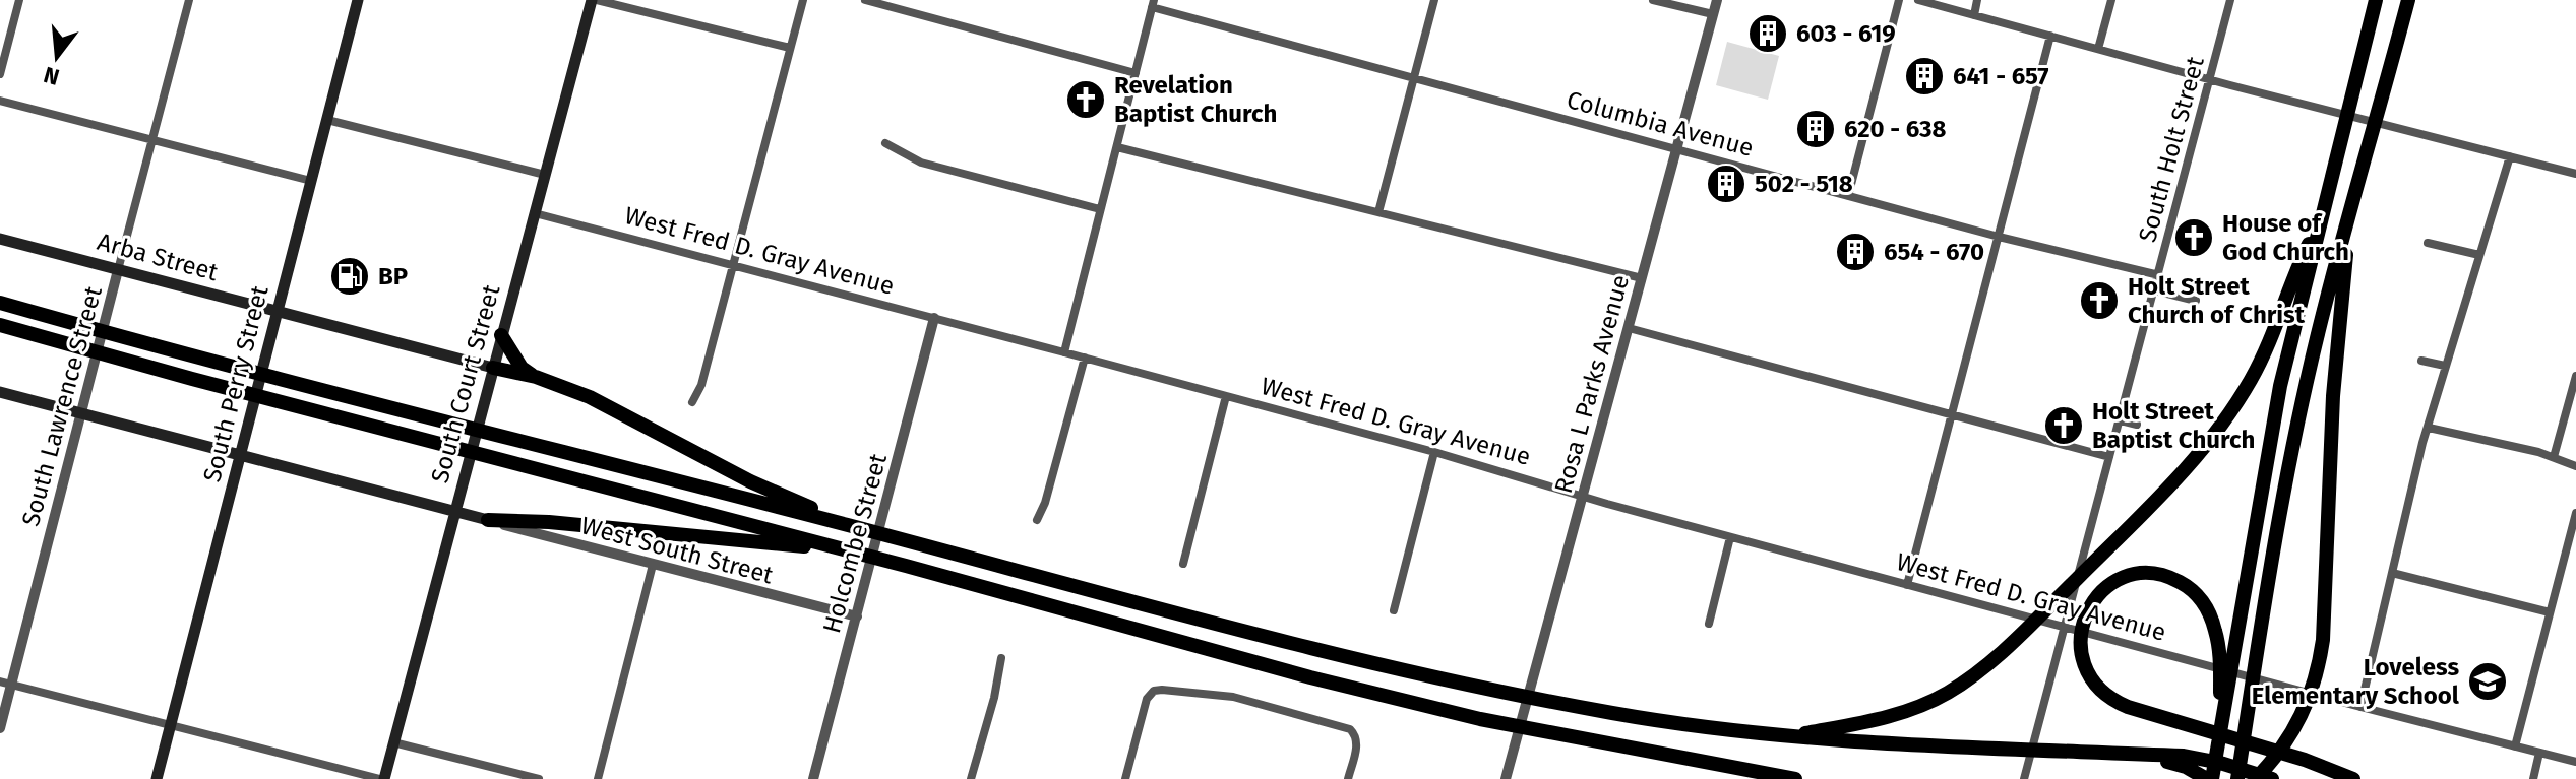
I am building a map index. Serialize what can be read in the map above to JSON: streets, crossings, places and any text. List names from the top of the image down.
{
  "streets": {
    "main road": ["Arba Street", "South Perry Street", "South Court Street"],
    "street": [
      "Columbia Avenue",
      "South Holt Street",
      "West Fred D. Gray Avenue",
      "Rosa L Parks Avenue",
      "South Lawrence Street",
      "Holcombe Street",
      "West South Street"
    ]
  },
  "crossings": [
    ["Columbia Avenue", "South Holt Street"],
    ["Columbia Avenue", "Rosa L Parks Avenue"],
    ["South Holt Street", "West Fred D. Gray Avenue"],
    ["West Fred D. Gray Avenue", "South Court Street"],
    ["West Fred D. Gray Avenue", "Rosa L Parks Avenue"],
    ["West Fred D. Gray Avenue", "Holcombe Street"],
    ["Arba Street", "South Perry Street"],
    ["Arba Street", "South Court Street"],
    ["Arba Street", "South Lawrence Street"],
    ["Holcombe Street", "West South Street"]
  ],
  "places": {
    "building": [
      "603 - 619",
      "641 - 657",
      "620 - 638",
      "502 - 518",
      "654 - 670"
    ],
    "church": [
      "Revelation Baptist Church",
      "House of God Church",
      "Holt Street Church of Christ",
      "Holt Street Baptist Church"
    ],
    "fuel station": ["BP"],
    "school or university": ["Loveless Elementary School"]
  },
  "north": "bottom"
}
